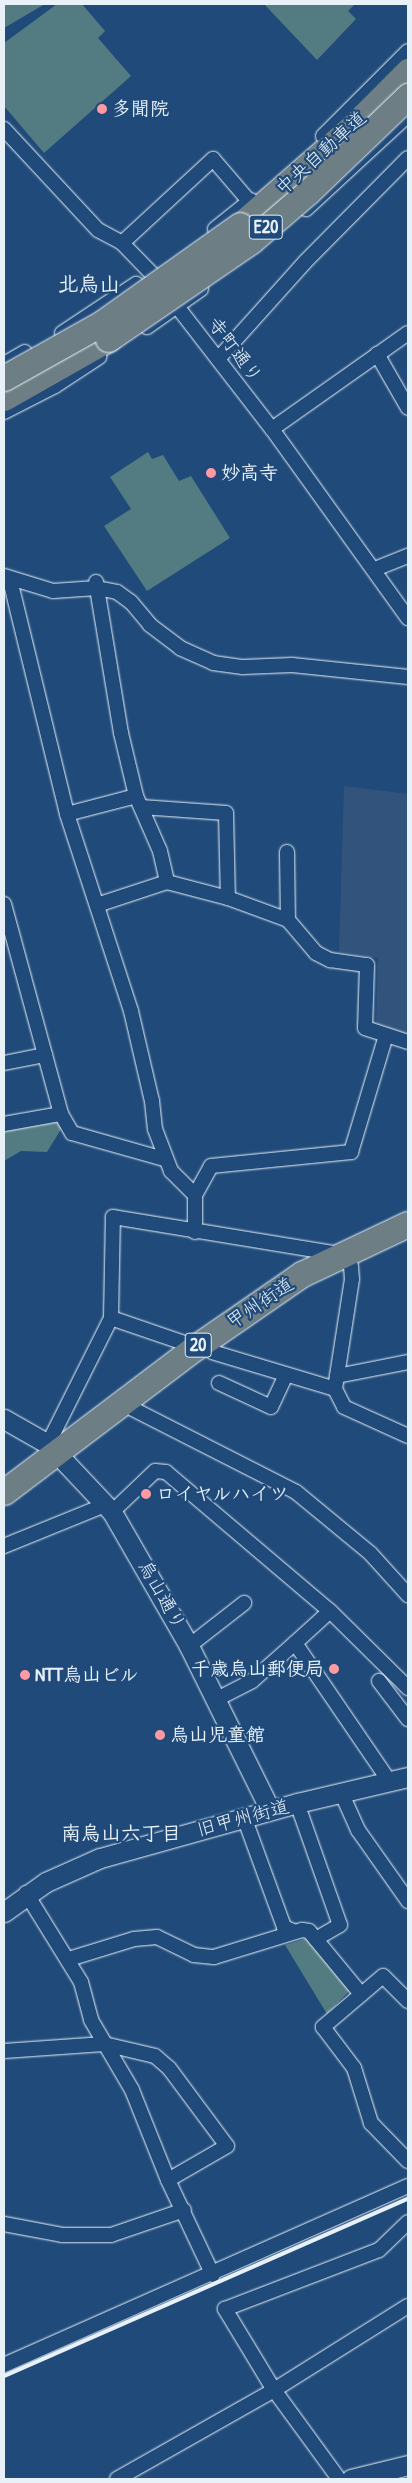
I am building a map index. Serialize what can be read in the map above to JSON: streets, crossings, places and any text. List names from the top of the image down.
{
  "streets": {
    "highway": [
      "中央自動車道",
      "E20",
      "甲州街道",
      "20"
    ],
    "street": ["寺町通り", "烏山通り", "旧甲州街道"]
  },
  "crossings": [
    ["甲州街道", "烏山通り"],
    ["烏山通り", "旧甲州街道"]
  ],
  "districts": ["北烏山", "南烏山六丁目"],
  "places": [
    "多聞院",
    "妙高寺",
    "ロイヤルハイツ",
    "千歳烏山郵便局",
    "NTT烏山ビル",
    "烏山児童館"
  ]
}
